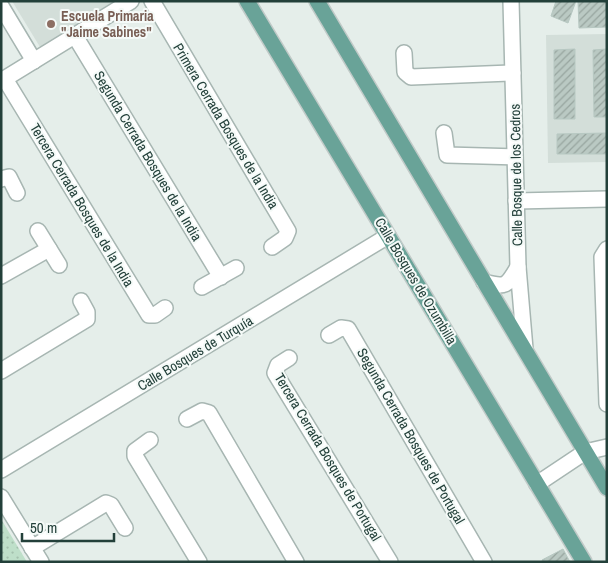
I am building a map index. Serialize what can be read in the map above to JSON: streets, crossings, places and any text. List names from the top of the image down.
{
  "streets": {
    "main road": ["Calle Bosques de Ozumbilla"],
    "street": [
      "Primera Cerrada Bosques de la India",
      "Segunda Cerrada Bosques de la India",
      "Calle Bosque de los Cedros",
      "Tercera Cerrada Bosques de la India",
      "Calle Bosques de Turquía",
      "Segunda Cerrada Bosques de Portugal",
      "Tercera Cerrada Bosques de Portugal"
    ]
  },
  "crossings": [
    ["Calle Bosques de Ozumbilla", "Calle Bosques de Turquía"]
  ],
  "places": ["Escuela Primaria \"Jaime Sabines\""],
  "scale_bar": "50 m"
}
